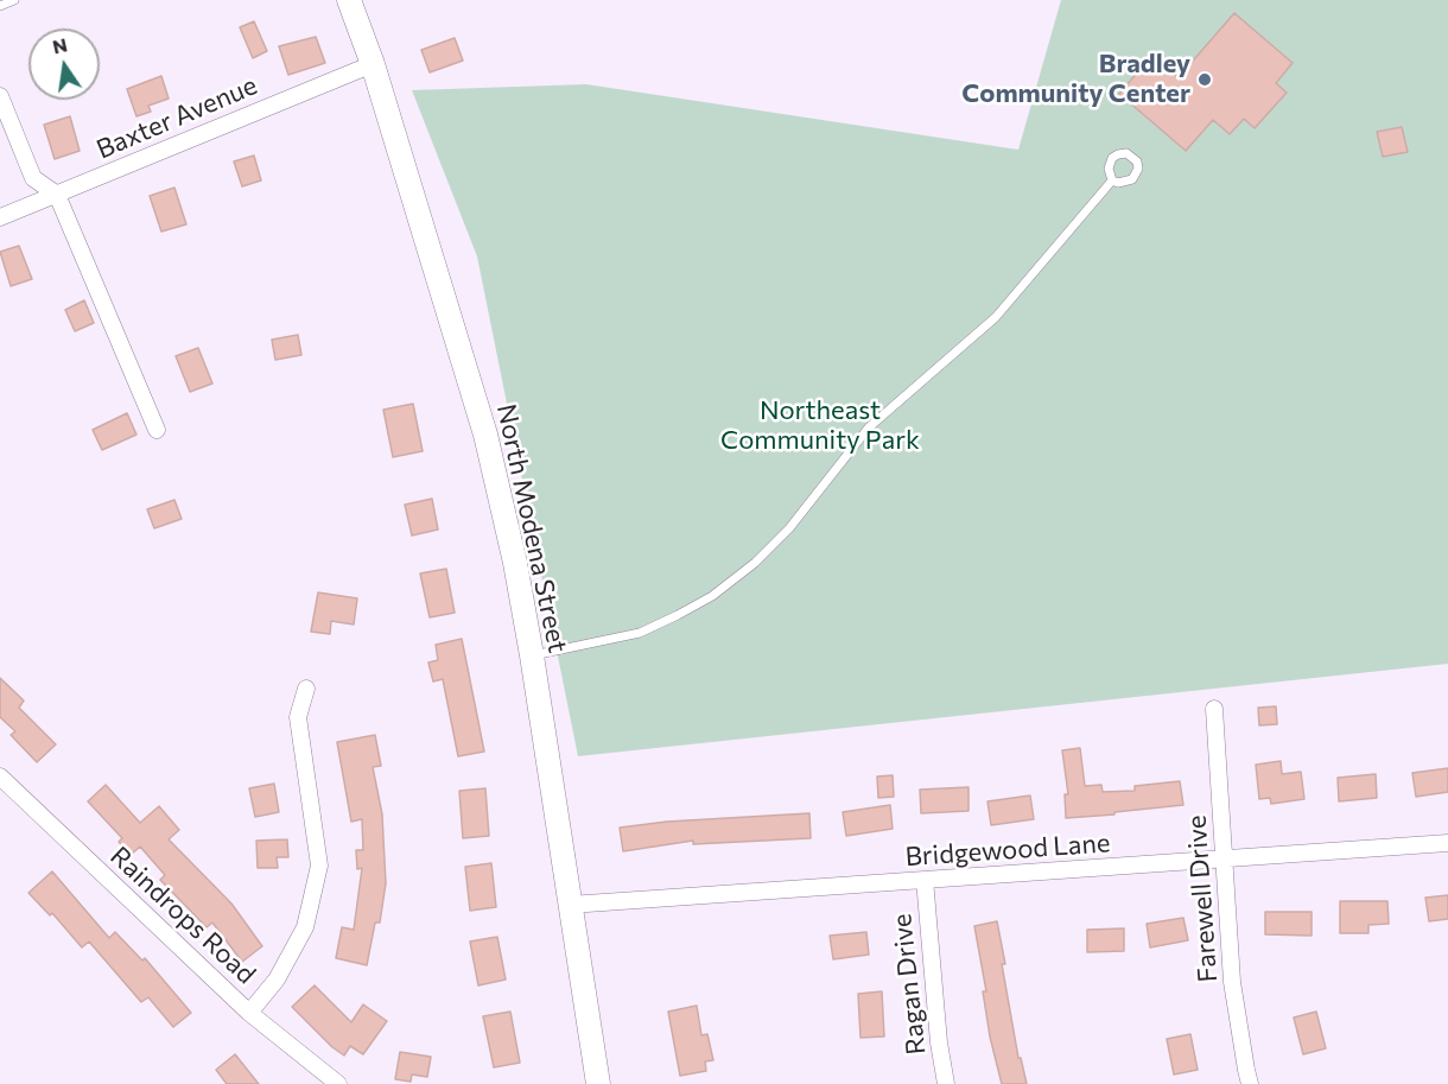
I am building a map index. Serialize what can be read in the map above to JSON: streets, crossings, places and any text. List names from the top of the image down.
{
  "streets": {
    "street": [
      "Baxter Avenue",
      "North Modena Street",
      "Bridgewood Lane",
      "Farewell Drive",
      "Raindrops Road",
      "Ragan Drive"
    ]
  },
  "crossings": [
    ["Baxter Avenue", "North Modena Street"],
    ["North Modena Street", "Bridgewood Lane"],
    ["Bridgewood Lane", "Farewell Drive"],
    ["Bridgewood Lane", "Ragan Drive"]
  ],
  "parks": ["Northeast Community Park"],
  "places": ["Bradley Community Center"],
  "north": "top"
}
